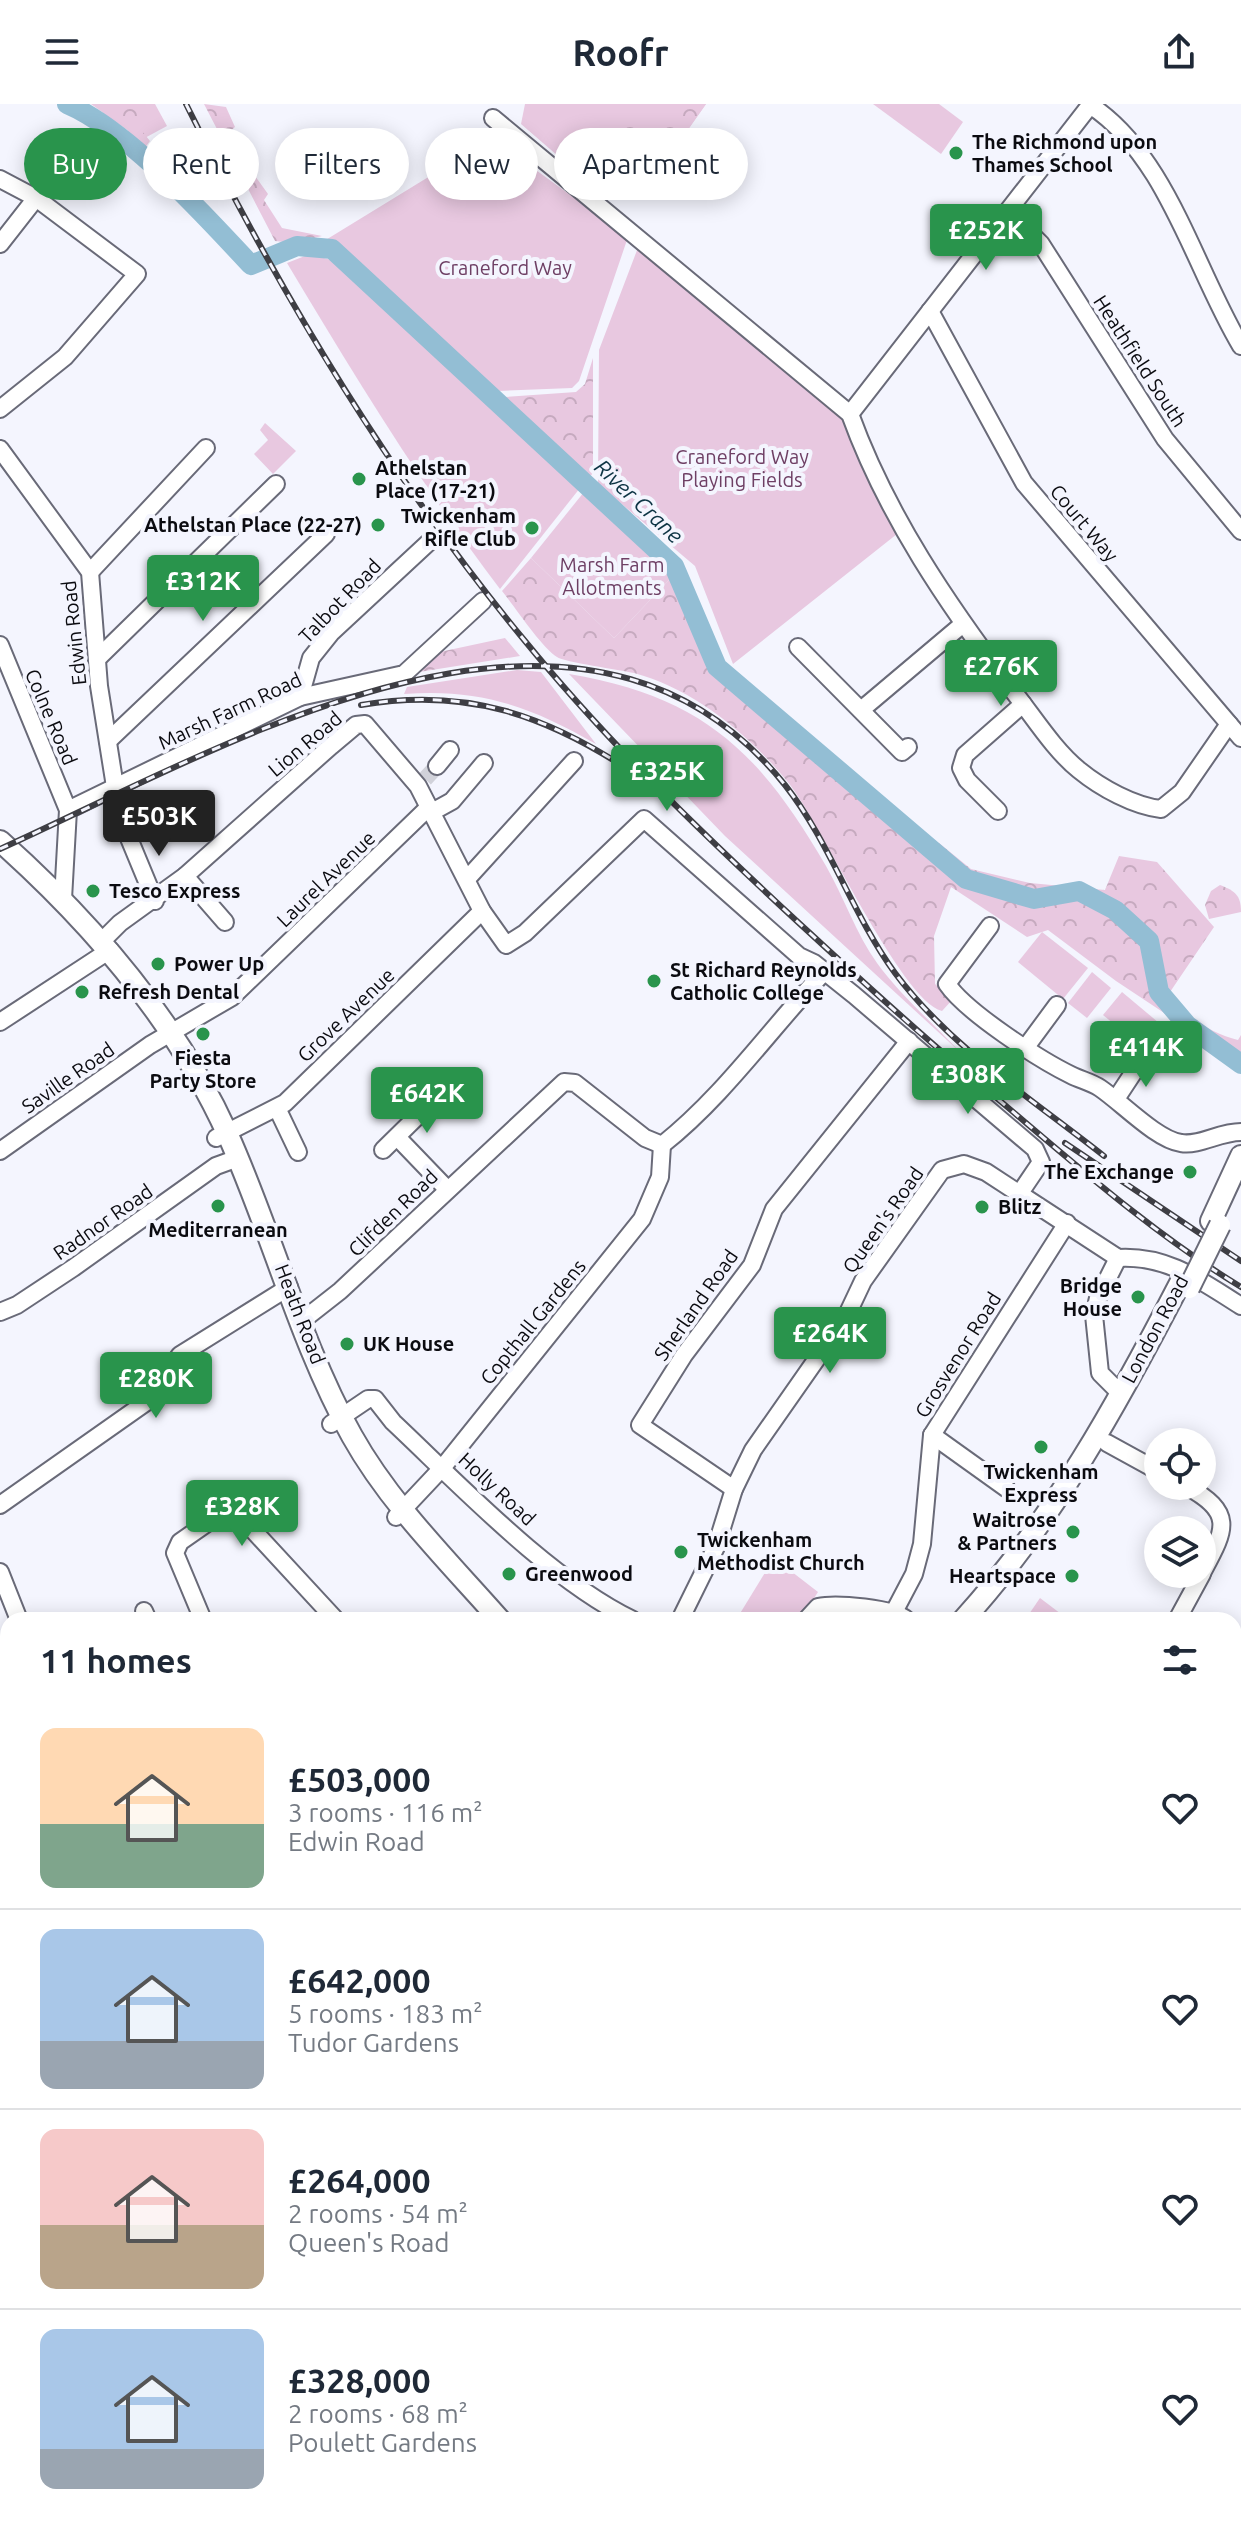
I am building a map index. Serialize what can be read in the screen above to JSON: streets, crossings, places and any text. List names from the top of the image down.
{
  "streets": {
    "main road": ["Heath Road", "London Road"],
    "street": [
      "Heathfield South",
      "Court Way",
      "Talbot Road",
      "Edwin Road",
      "Marsh Farm Road",
      "Colne Road",
      "Lion Road",
      "Laurel Avenue",
      "Grove Avenue",
      "Saville Road",
      "Clifden Road",
      "Queen's Road",
      "Radnor Road",
      "Sherland Road",
      "Copthall Gardens",
      "Grosvenor Road",
      "Holly Road"
    ]
  },
  "crossings": [
    ["Talbot Road", "Marsh Farm Road"],
    ["Edwin Road", "Marsh Farm Road"],
    ["Marsh Farm Road", "Colne Road"],
    ["Colne Road", "Heath Road"],
    ["Lion Road", "Laurel Avenue"],
    ["Lion Road", "Grove Avenue"],
    ["Lion Road", "Heath Road"],
    ["Laurel Avenue", "Saville Road"],
    ["Laurel Avenue", "Heath Road"],
    ["Grove Avenue", "Heath Road"],
    ["Saville Road", "Heath Road"],
    ["Clifden Road", "Heath Road"],
    ["Clifden Road", "Copthall Gardens"],
    ["Queen's Road", "Sherland Road"],
    ["Queen's Road", "Grosvenor Road"],
    ["Radnor Road", "Heath Road"],
    ["Heath Road", "Copthall Gardens"],
    ["Heath Road", "Holly Road"],
    ["Copthall Gardens", "Holly Road"]
  ],
  "water": ["River Crane"],
  "parks": ["Craneford Way", "Craneford Way Playing Fields", "Marsh Farm Allotments"],
  "places": [
    "The Richmond upon Thames School",
    "Athelstan Place (17-21)",
    "Athelstan Place (22-27)",
    "Twickenham Rifle Club",
    "Tesco Express",
    "Power Up",
    "St Richard Reynolds Catholic College",
    "Refresh Dental",
    "Fiesta Party Store",
    "The Exchange",
    "Mediterranean",
    "Blitz",
    "Bridge House",
    "UK House",
    "Twickenham Express",
    "Waitrose & Partners",
    "Twickenham Methodist Church",
    "Greenwood",
    "Heartspace"
  ],
  "page": {
    "header": "Roofr",
    "chip": [
      "Buy",
      "Rent",
      "Filters",
      "New",
      "Apartment"
    ],
    "price": [
      "£252K",
      "£312K",
      "£276K",
      "£325K",
      "£503K",
      "£414K",
      "£308K",
      "£642K",
      "£264K",
      "£280K",
      "£328K"
    ],
    "heading": "11 homes",
    "list": [
      {
        "name": "£503,000",
        "note": "3 rooms · 116 m² · Edwin Road"
      },
      {
        "name": "£642,000",
        "note": "5 rooms · 183 m² · Tudor Gardens"
      },
      {
        "name": "£264,000",
        "note": "2 rooms · 54 m² · Queen's Road"
      },
      {
        "name": "£328,000",
        "note": "2 rooms · 68 m² · Poulett Gardens"
      }
    ]
  }
}
